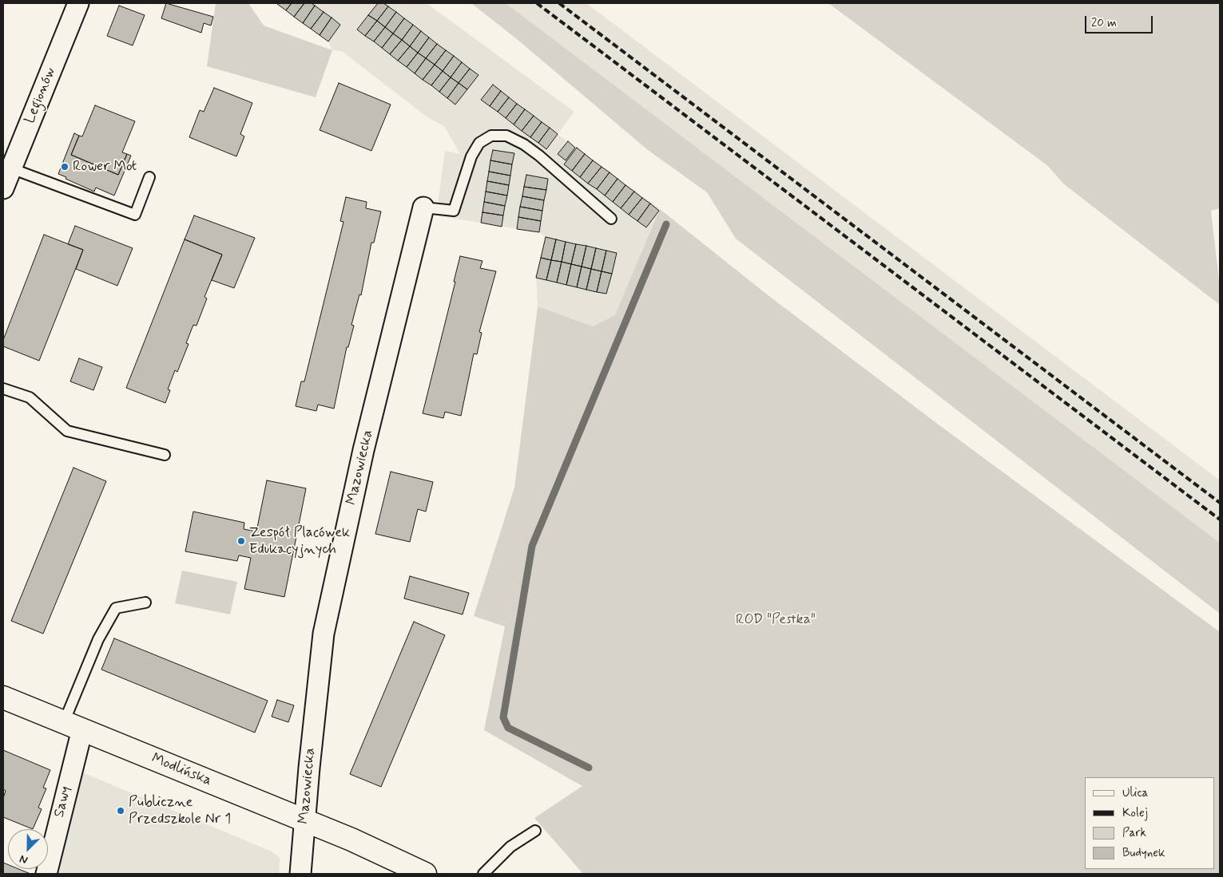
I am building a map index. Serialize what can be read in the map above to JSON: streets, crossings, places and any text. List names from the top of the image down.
{
  "streets": {
    "main road": ["Modlińska"],
    "street": ["Legionów", "Mazowiecka", "Sawy"]
  },
  "crossings": [
    ["Mazowiecka", "Modlińska"],
    ["Modlińska", "Sawy"]
  ],
  "parks": ["ROD \"Pestka\""],
  "places": ["Rower Mot", "Zespół Placówek Edukacyjnych", "Publiczne Przedszkole Nr 1"],
  "legend": [
    "Ulica",
    "Kolej",
    "Park",
    "Budynek"
  ],
  "scale_bar": "20 m",
  "north": "bottom left"
}
